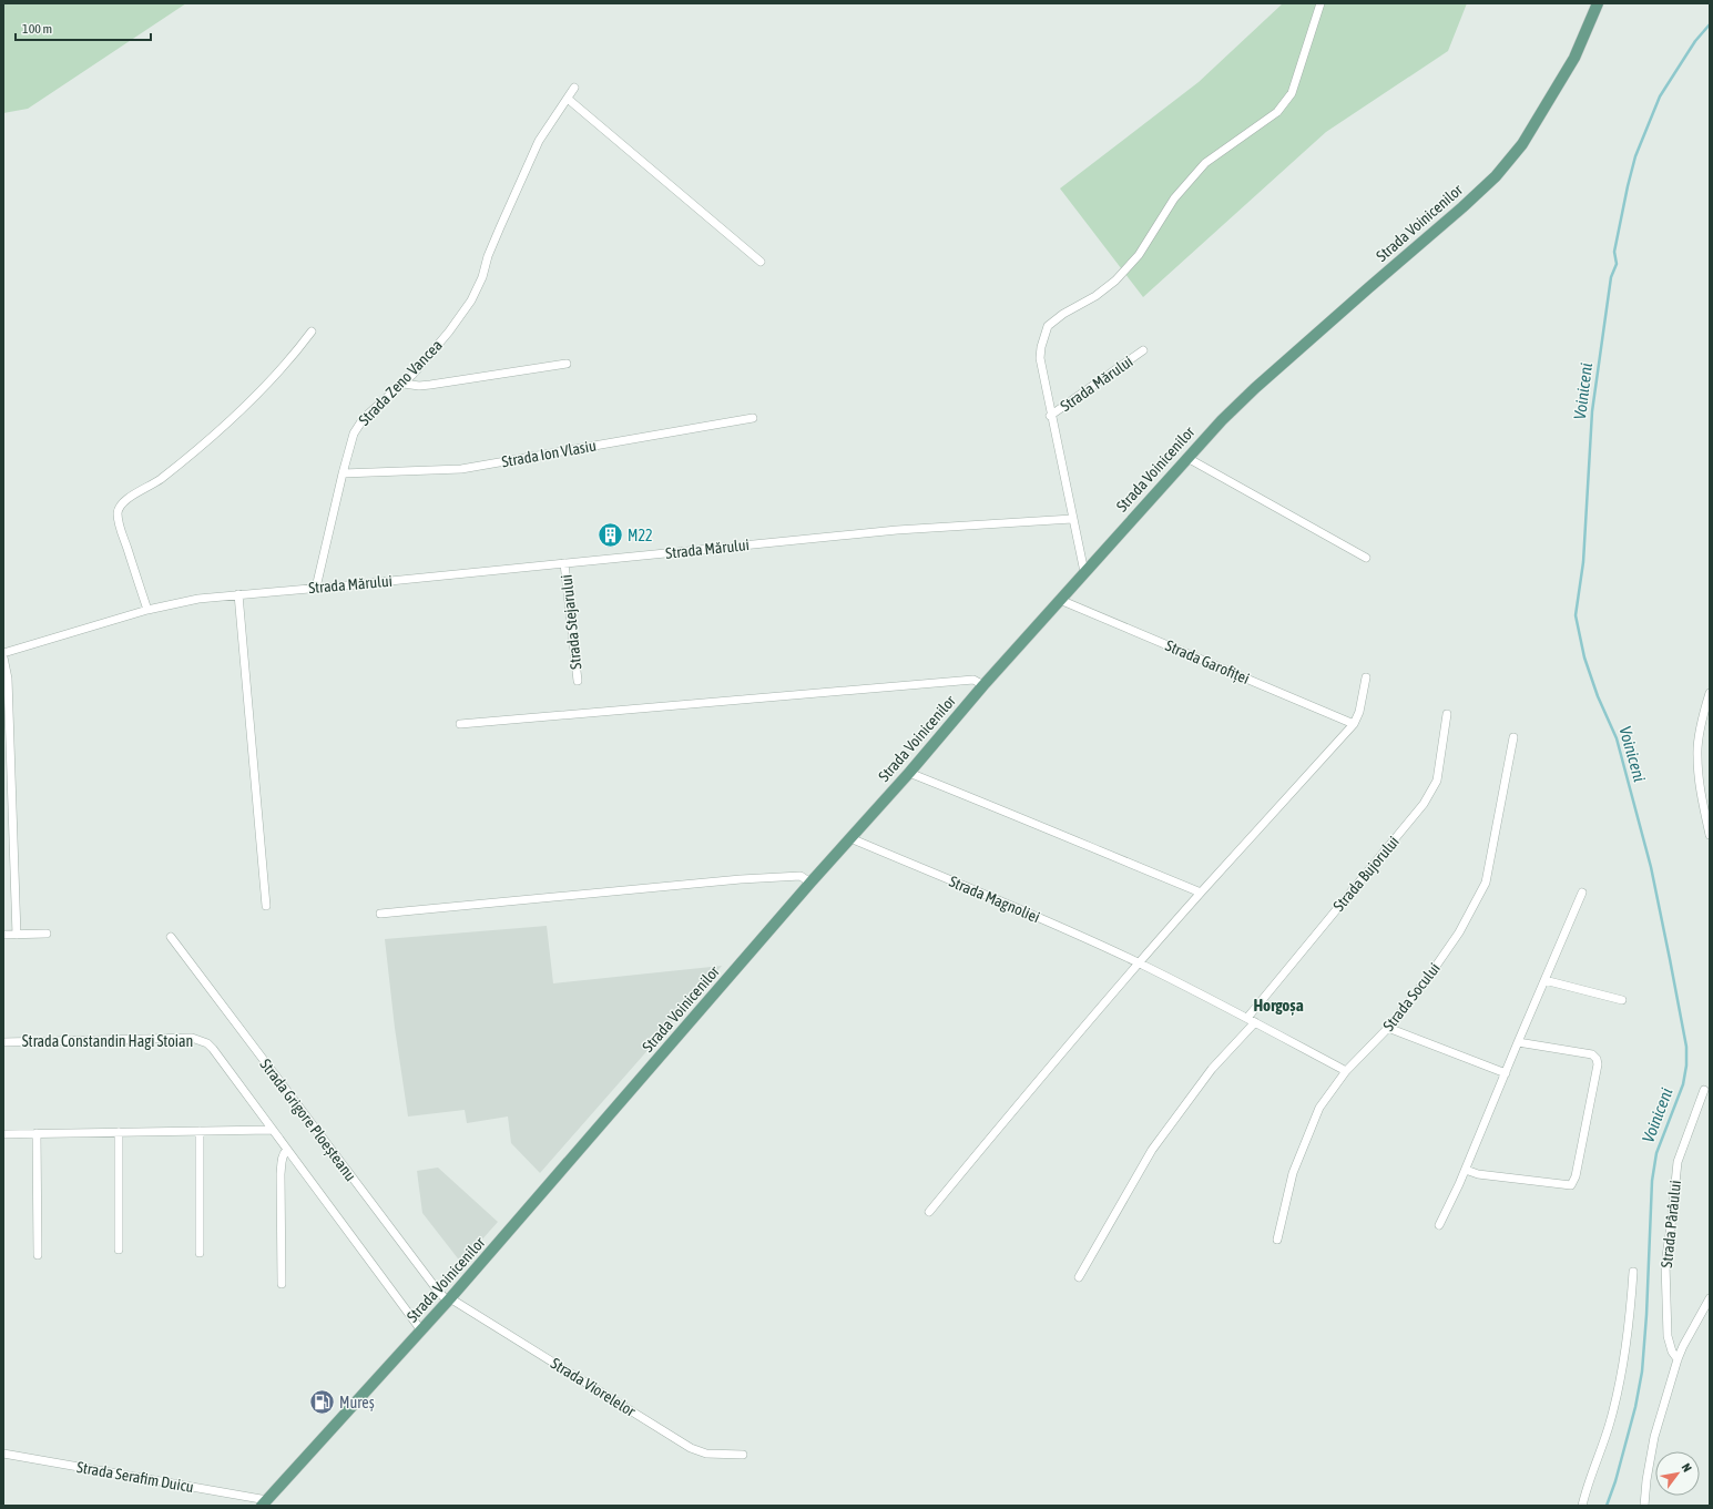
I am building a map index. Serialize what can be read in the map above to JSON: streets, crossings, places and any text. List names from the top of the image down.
{
  "streets": {
    "main road": ["Strada Voinicenilor"],
    "street": [
      "Strada Zeno Vancea",
      "Strada Mărului",
      "Strada Ion Vlasiu",
      "Strada Stejarului",
      "Strada Garofiței",
      "Strada Bujorului",
      "Strada Magnoliei",
      "Strada Socului",
      "Strada Constandin Hagi Stoian",
      "Strada Grigore Ploeșteanu",
      "Strada Pârâului",
      "Strada Viorelelor",
      "Strada Serafim Duicu"
    ]
  },
  "crossings": [
    ["Strada Voinicenilor", "Strada Mărului"],
    ["Strada Voinicenilor", "Strada Garofiței"],
    ["Strada Voinicenilor", "Strada Magnoliei"],
    ["Strada Voinicenilor", "Strada Constandin Hagi Stoian"],
    ["Strada Voinicenilor", "Strada Grigore Ploeșteanu"],
    ["Strada Voinicenilor", "Strada Viorelelor"],
    ["Strada Voinicenilor", "Strada Serafim Duicu"],
    ["Strada Zeno Vancea", "Strada Mărului"],
    ["Strada Zeno Vancea", "Strada Ion Vlasiu"],
    ["Strada Mărului", "Strada Stejarului"],
    ["Strada Bujorului", "Strada Magnoliei"],
    ["Strada Magnoliei", "Strada Socului"],
    ["Strada Grigore Ploeșteanu", "Strada Viorelelor"]
  ],
  "districts": ["Horgoșa"],
  "water": ["Voiniceni"],
  "places": {
    "building": ["M22"],
    "fuel station": ["Mureș"]
  },
  "scale_bar": "100 m",
  "north": "top right"
}
